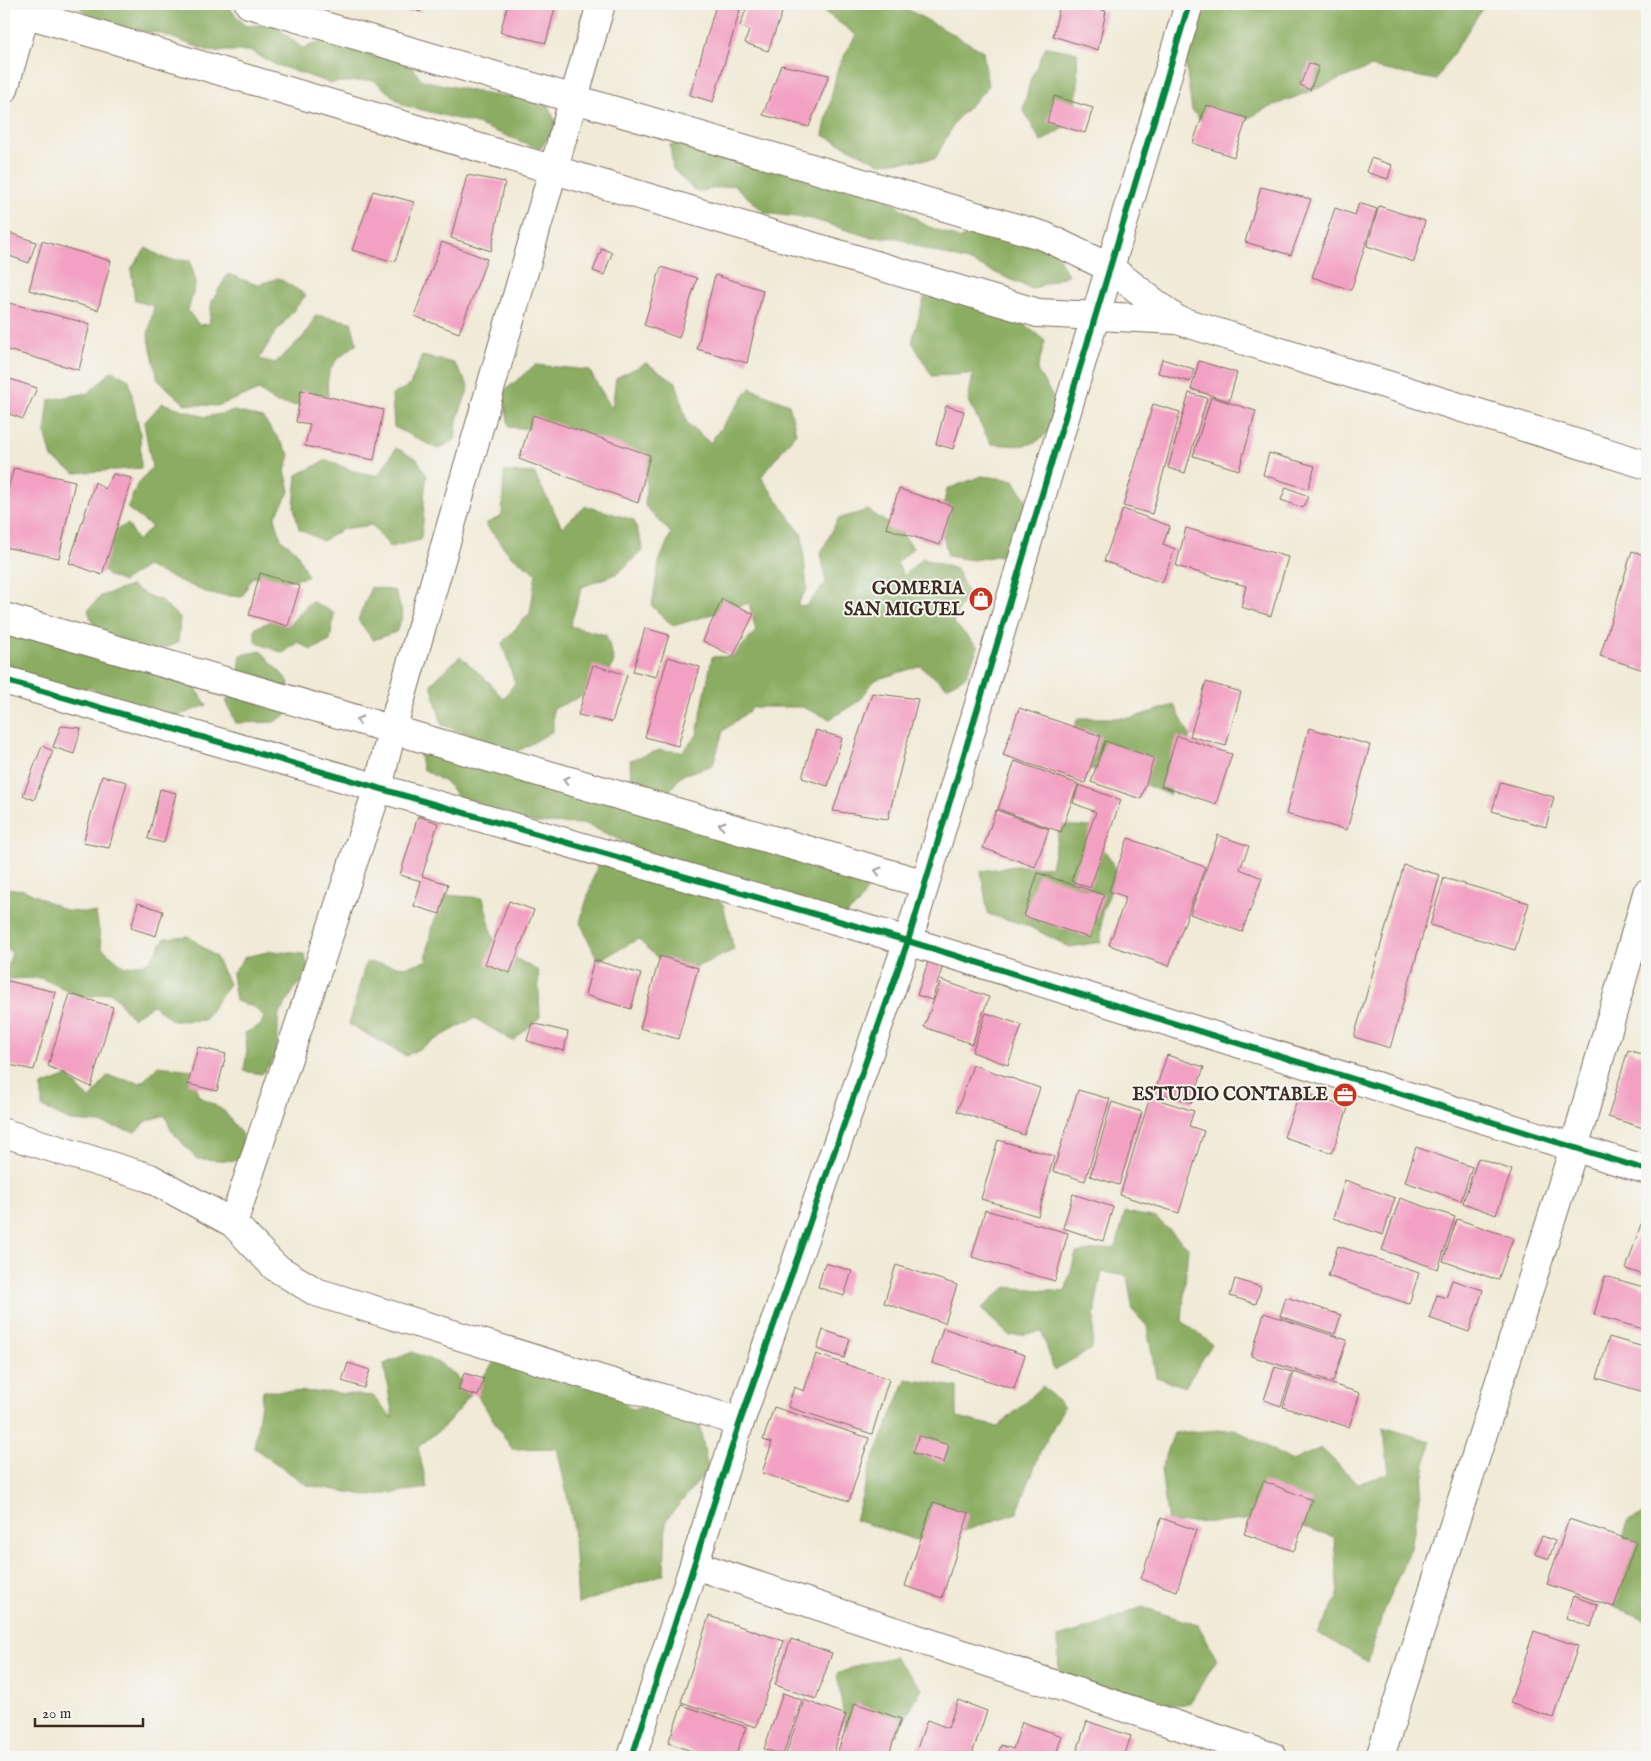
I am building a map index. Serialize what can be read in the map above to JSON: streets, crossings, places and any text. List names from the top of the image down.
{
  "places": {
    "shop": ["GOMERIA SAN MIGUEL"],
    "office": ["ESTUDIO CONTABLE"]
  },
  "scale_bar": "20 m"
}
